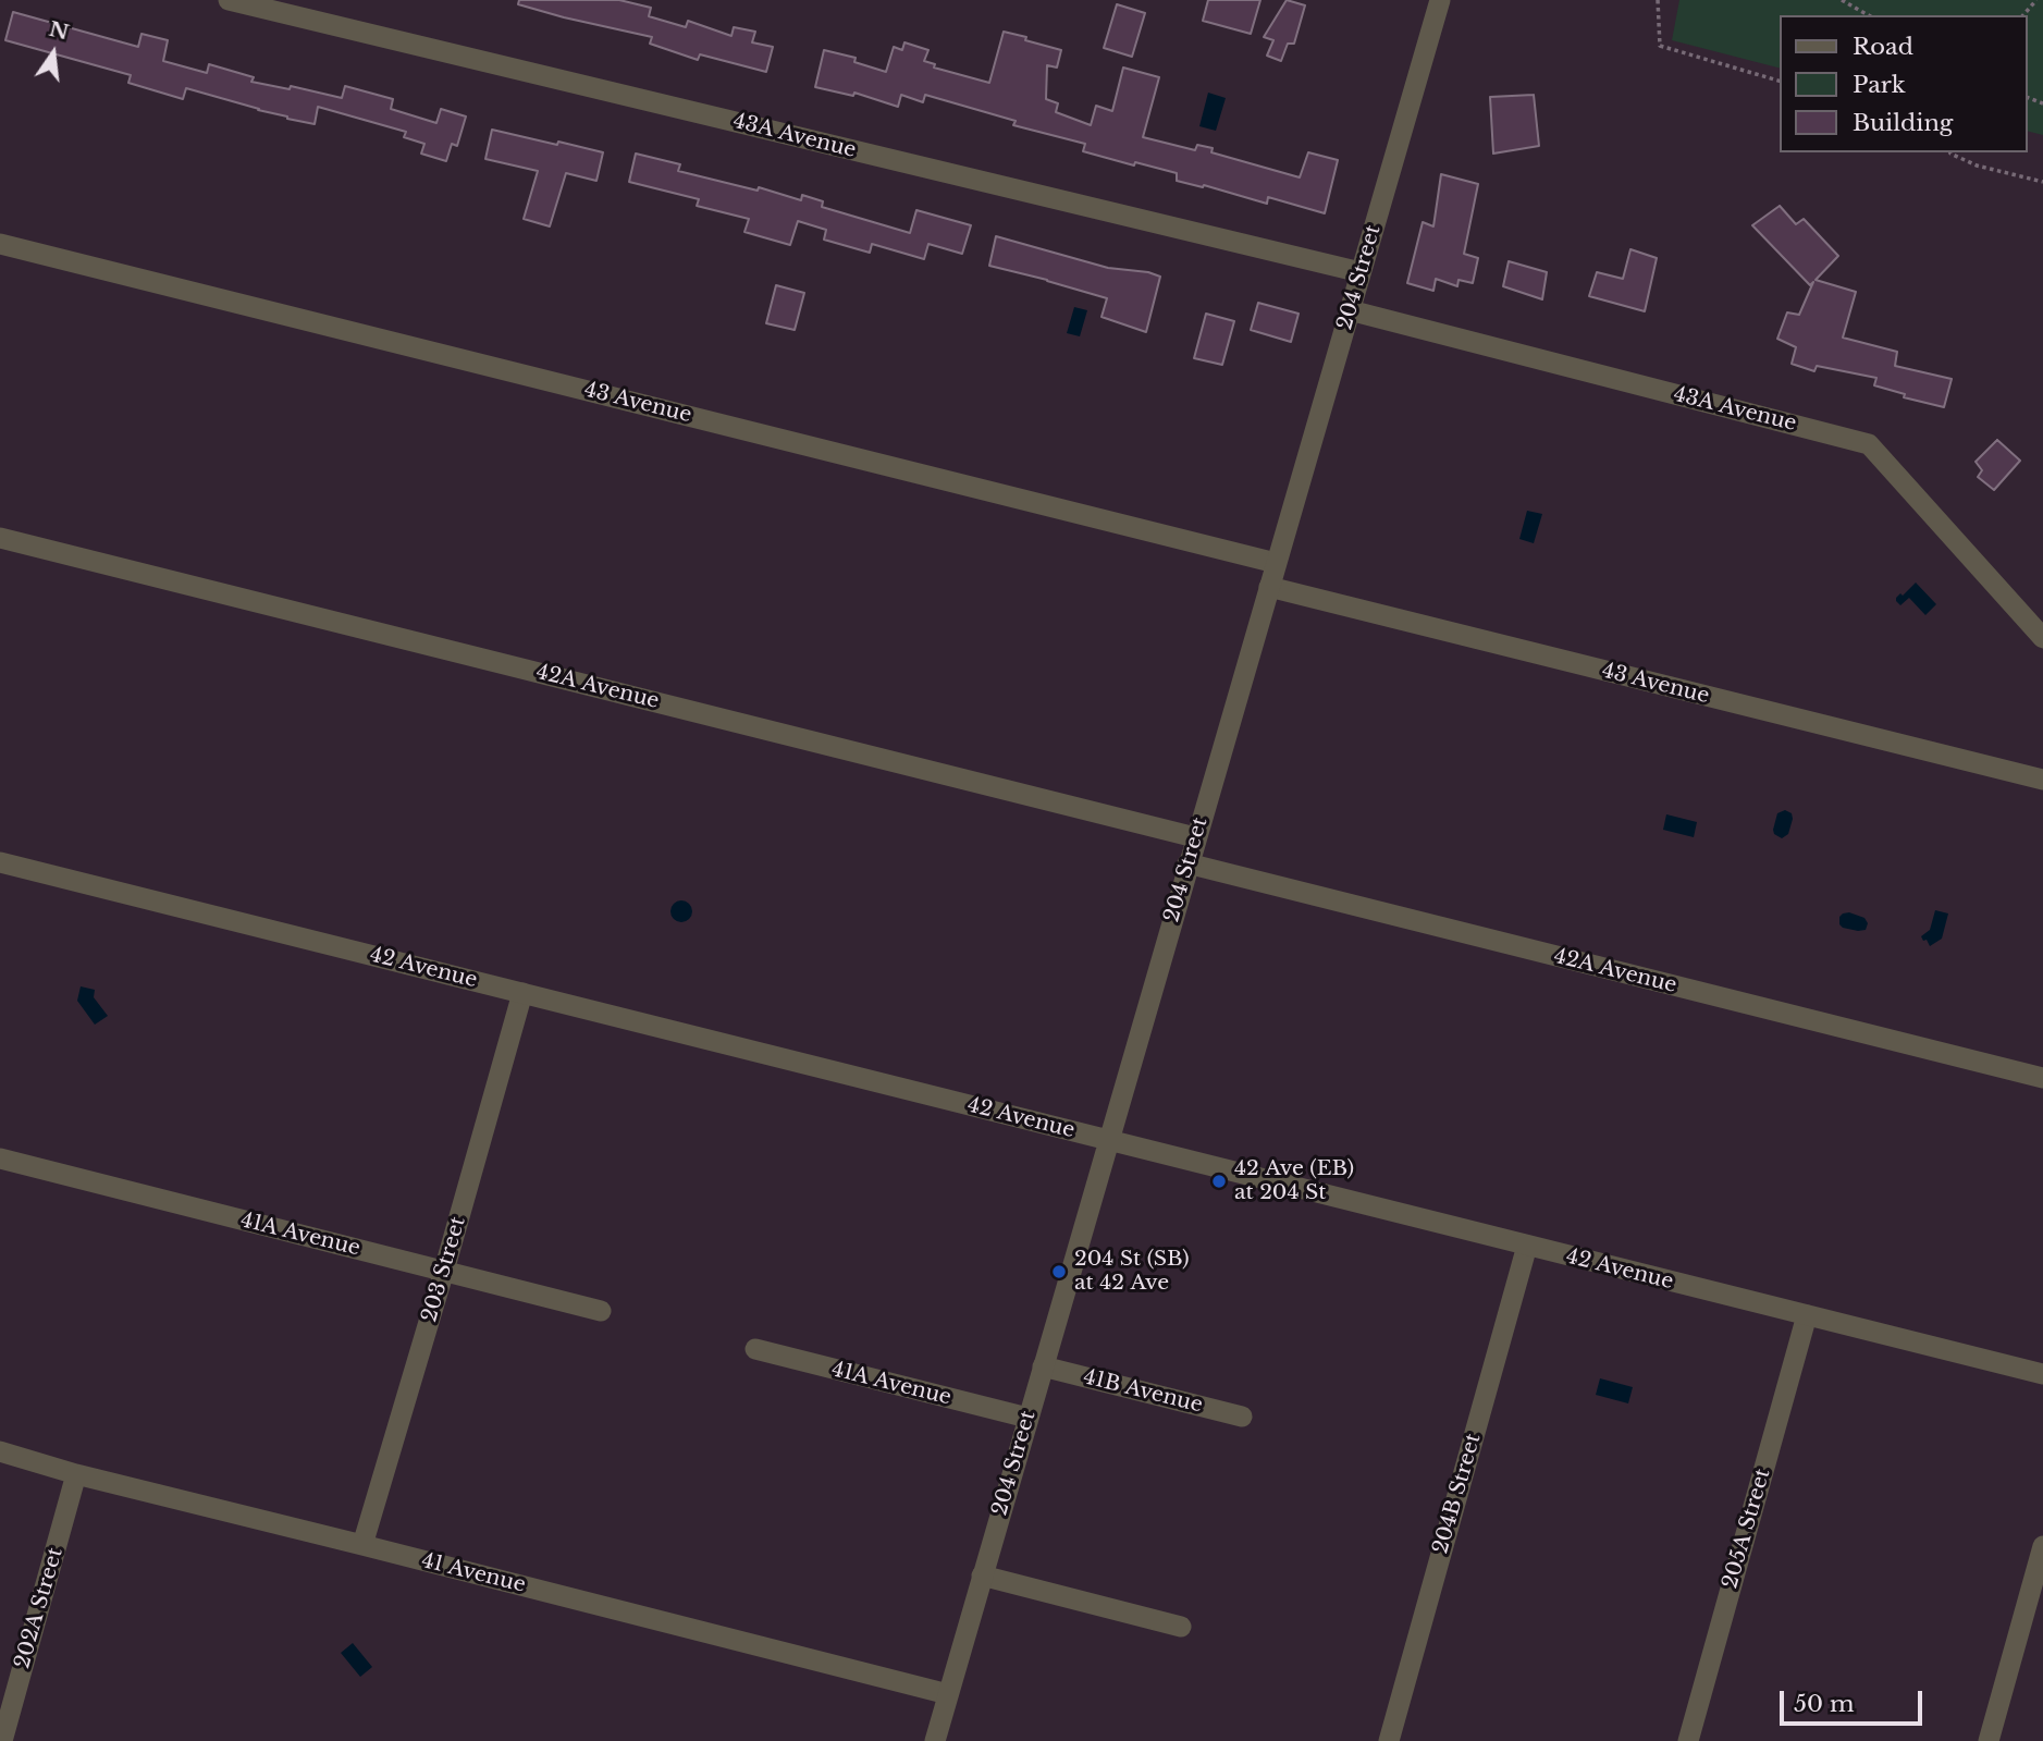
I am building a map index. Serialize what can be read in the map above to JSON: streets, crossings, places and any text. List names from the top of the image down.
{
  "streets": {
    "street": [
      "43A Avenue",
      "204 Street",
      "43 Avenue",
      "42A Avenue",
      "42 Avenue",
      "41A Avenue",
      "203 Street",
      "41B Avenue",
      "204B Street",
      "205A Street",
      "41 Avenue",
      "202A Street"
    ]
  },
  "crossings": [
    ["43A Avenue", "204 Street"],
    ["204 Street", "43 Avenue"],
    ["204 Street", "42A Avenue"],
    ["204 Street", "42 Avenue"],
    ["204 Street", "41A Avenue"],
    ["204 Street", "41B Avenue"],
    ["204 Street", "41 Avenue"],
    ["42 Avenue", "203 Street"],
    ["42 Avenue", "204B Street"],
    ["42 Avenue", "205A Street"],
    ["41A Avenue", "203 Street"],
    ["203 Street", "41 Avenue"],
    ["41 Avenue", "202A Street"]
  ],
  "places": ["42 Ave (EB) at 204 St", "204 St (SB) at 42 Ave"],
  "legend": ["Road", "Park", "Building"],
  "scale_bar": "50 m",
  "north": "top"
}
